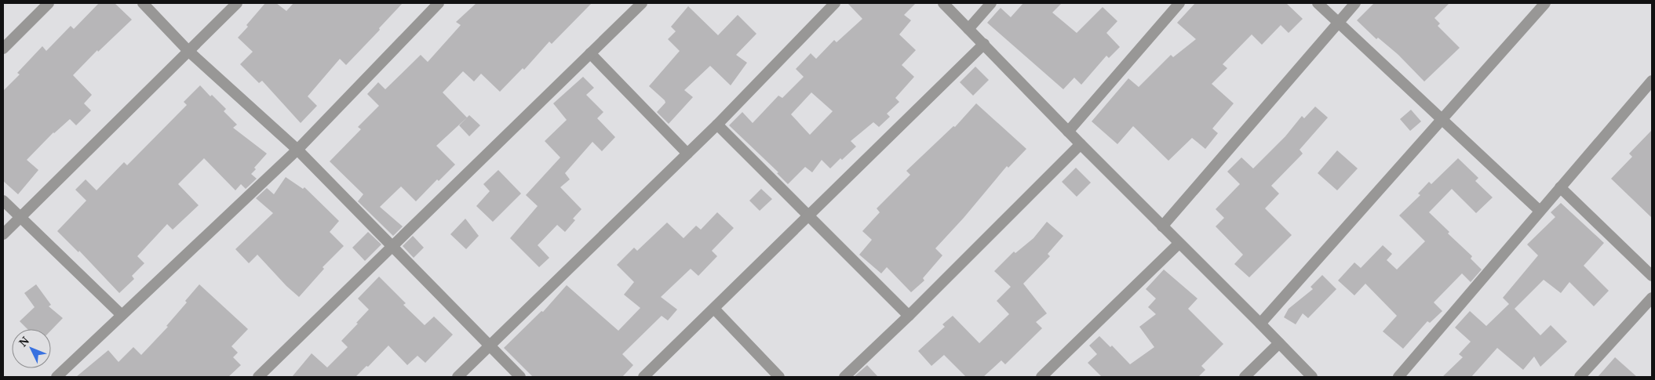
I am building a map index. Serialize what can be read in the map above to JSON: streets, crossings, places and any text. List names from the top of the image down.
{
  "north": "top left"
}
